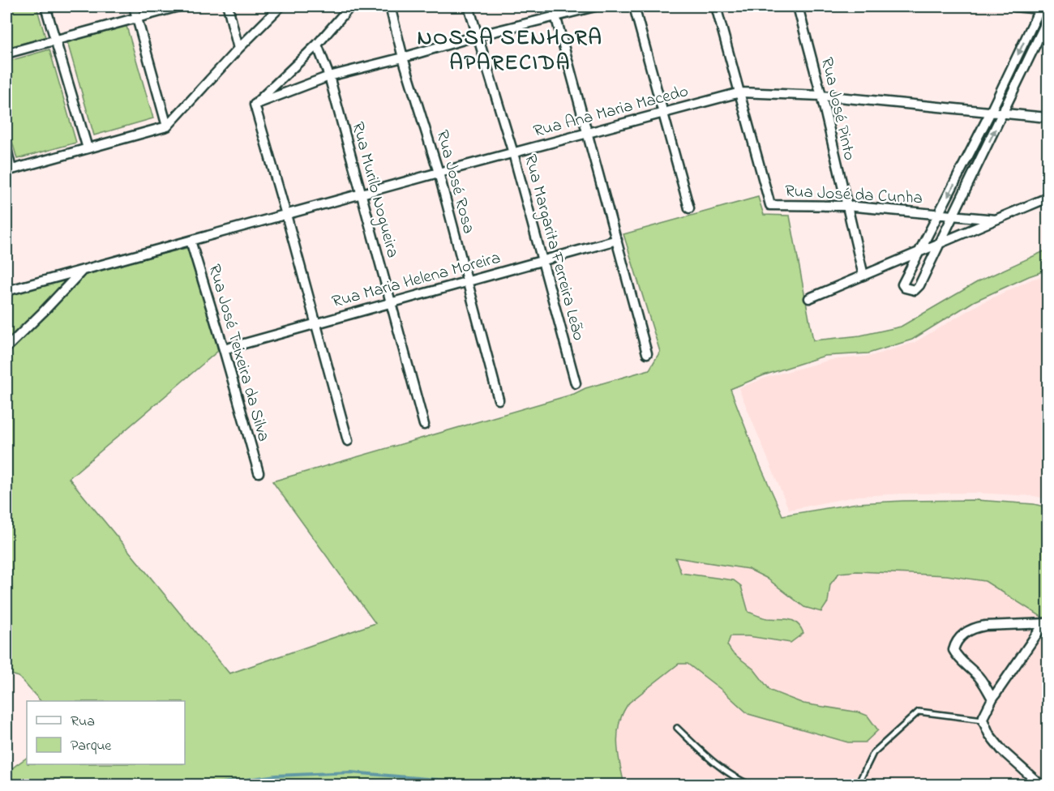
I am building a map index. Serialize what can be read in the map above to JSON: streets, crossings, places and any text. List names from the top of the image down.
{
  "streets": {
    "street": [
      "Rua José Pinto",
      "Rua Ana Maria Macedo",
      "Rua José Rosa",
      "Rua Murilo Nogueira",
      "Rua José da Cunha",
      "Rua Margarita Ferreira Leão",
      "Rua Maria Helena Moreira",
      "Rua José Teixeira da Silva"
    ]
  },
  "crossings": [
    ["Rua José Pinto", "Rua Ana Maria Macedo"],
    ["Rua José Pinto", "Rua José da Cunha"],
    ["Rua Ana Maria Macedo", "Rua José Rosa"],
    ["Rua Ana Maria Macedo", "Rua Murilo Nogueira"],
    ["Rua Ana Maria Macedo", "Rua José da Cunha"],
    ["Rua Ana Maria Macedo", "Rua Margarita Ferreira Leão"],
    ["Rua Ana Maria Macedo", "Rua José Teixeira da Silva"],
    ["Rua José Rosa", "Rua Maria Helena Moreira"],
    ["Rua Murilo Nogueira", "Rua Maria Helena Moreira"],
    ["Rua Margarita Ferreira Leão", "Rua Maria Helena Moreira"],
    ["Rua Maria Helena Moreira", "Rua José Teixeira da Silva"]
  ],
  "districts": ["NOSSA SENHORA APARECIDA"],
  "legend": ["Rua", "Parque"]
}
